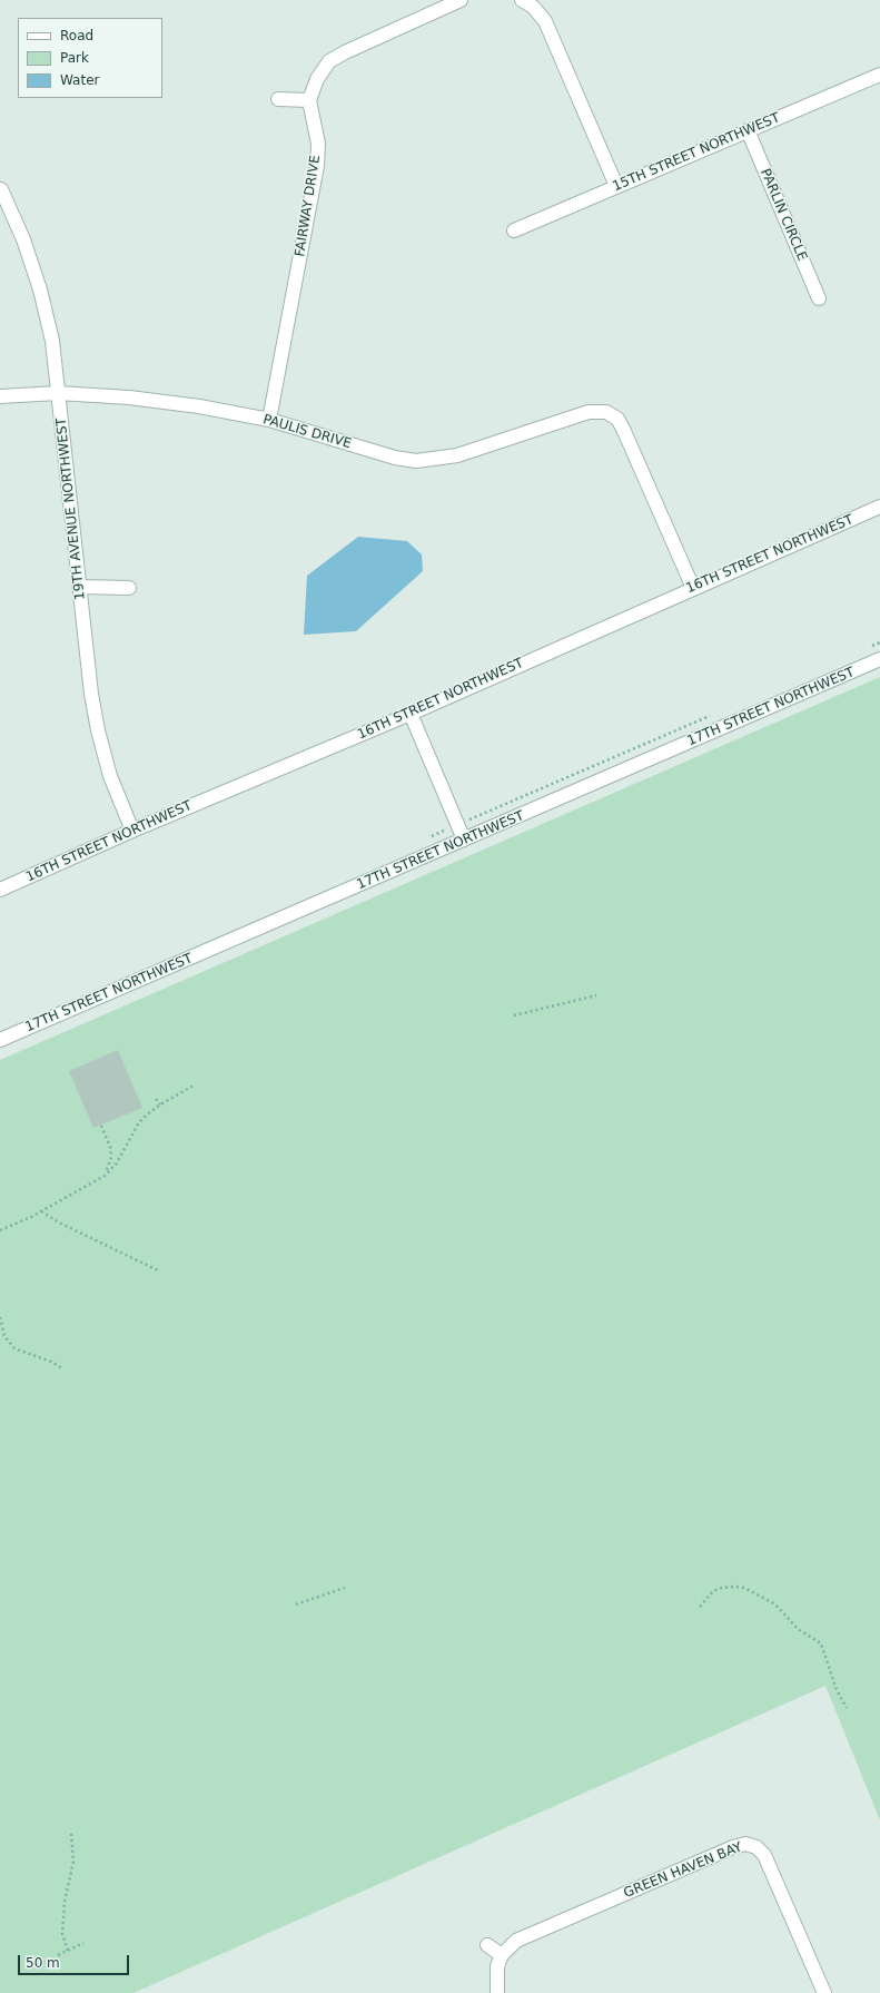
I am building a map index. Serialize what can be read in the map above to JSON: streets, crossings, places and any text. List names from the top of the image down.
{
  "streets": {
    "street": [
      "15TH STREET NORTHWEST",
      "FAIRWAY DRIVE",
      "PARLIN CIRCLE",
      "PAULIS DRIVE",
      "19TH AVENUE NORTHWEST",
      "16TH STREET NORTHWEST",
      "17TH STREET NORTHWEST",
      "GREEN HAVEN BAY"
    ]
  },
  "crossings": [
    ["15TH STREET NORTHWEST", "PARLIN CIRCLE"],
    ["FAIRWAY DRIVE", "PAULIS DRIVE"],
    ["PAULIS DRIVE", "19TH AVENUE NORTHWEST"],
    ["PAULIS DRIVE", "16TH STREET NORTHWEST"],
    ["19TH AVENUE NORTHWEST", "16TH STREET NORTHWEST"]
  ],
  "legend": ["Road", "Park", "Water"],
  "scale_bar": "50 m"
}
